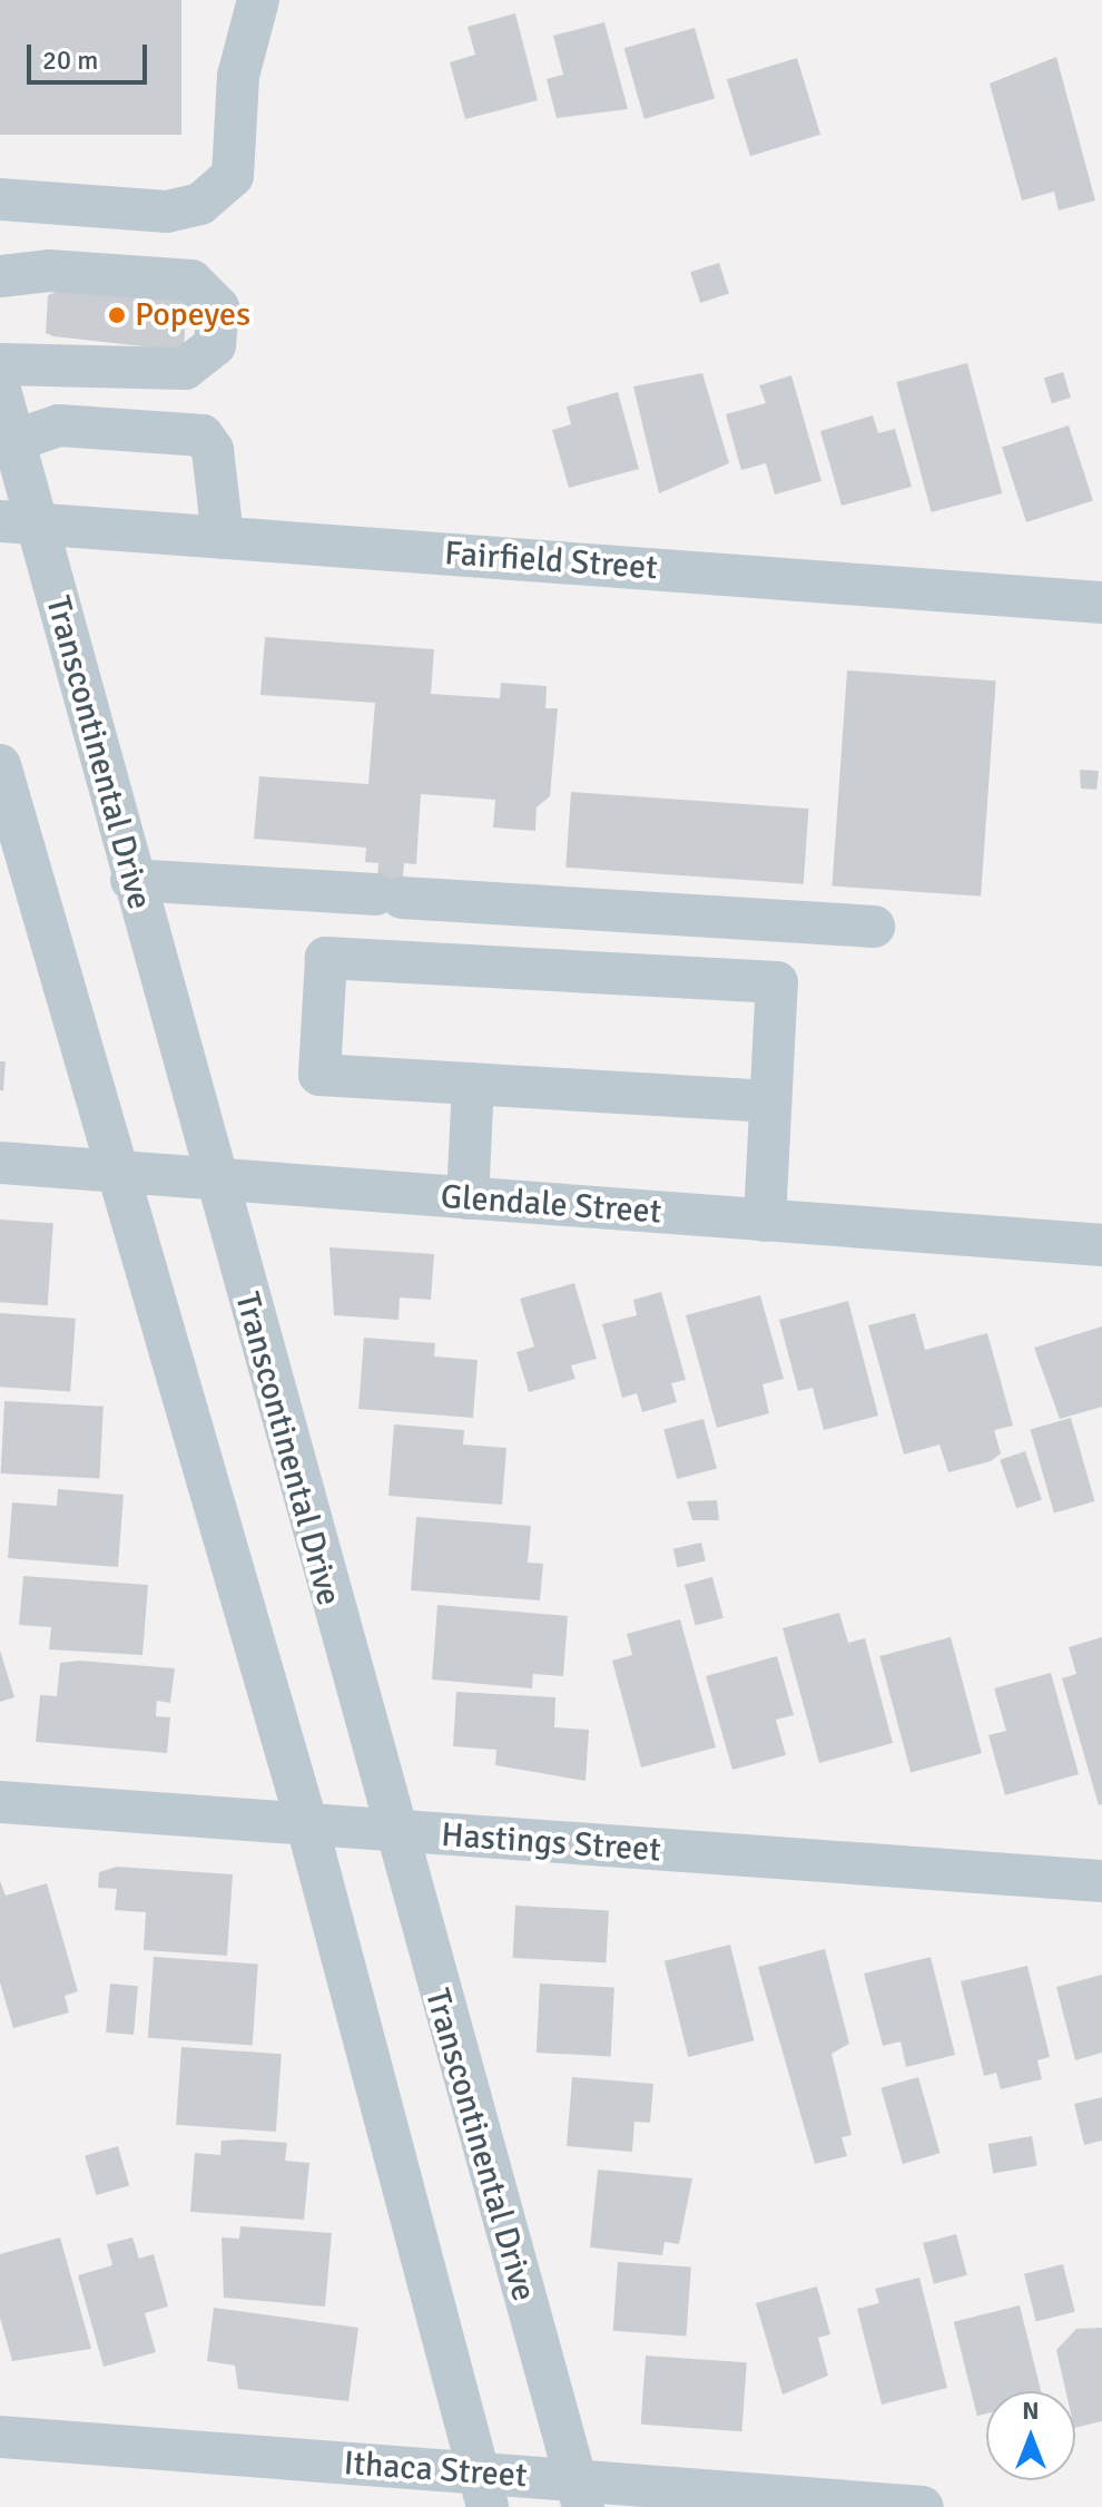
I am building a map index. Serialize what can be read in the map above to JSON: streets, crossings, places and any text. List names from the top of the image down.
{
  "streets": {
    "street": [
      "Fairfield Street",
      "Transcontinental Drive",
      "Glendale Street",
      "Hastings Street",
      "Ithaca Street"
    ]
  },
  "crossings": [
    ["Fairfield Street", "Transcontinental Drive"],
    ["Transcontinental Drive", "Glendale Street"],
    ["Transcontinental Drive", "Hastings Street"],
    ["Transcontinental Drive", "Ithaca Street"]
  ],
  "places": ["Popeyes"],
  "scale_bar": "20 m",
  "north": "top"
}
